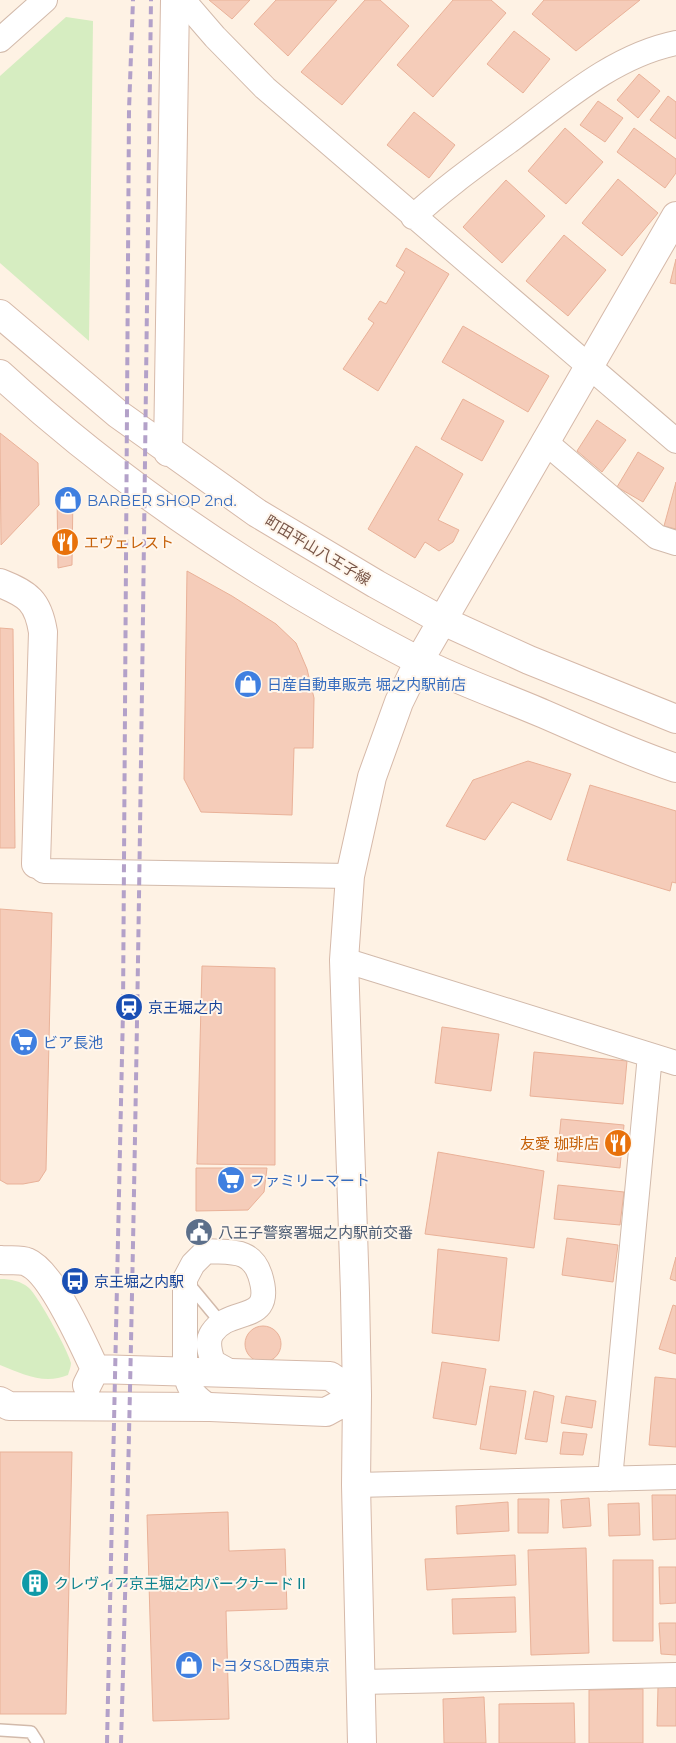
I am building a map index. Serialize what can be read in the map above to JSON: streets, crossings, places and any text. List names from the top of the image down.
{
  "streets": {
    "street": ["町田平山八王子線"]
  },
  "places": {
    "shop": ["BARBER SHOP 2nd.", "日産自動車販売 堀之内駅前店", "トヨタS&D西東京"],
    "restaurant": ["エヴェレスト", "友愛 珈琲店"],
    "station": ["京王堀之内"],
    "supermarket": ["ビア長池", "ファミリーマート"],
    "public building": ["八王子警察署堀之内駅前交番"],
    "bus stop": ["京王堀之内駅"],
    "building": ["クレヴィア京王堀之内パークナードⅡ"]
  }
}
